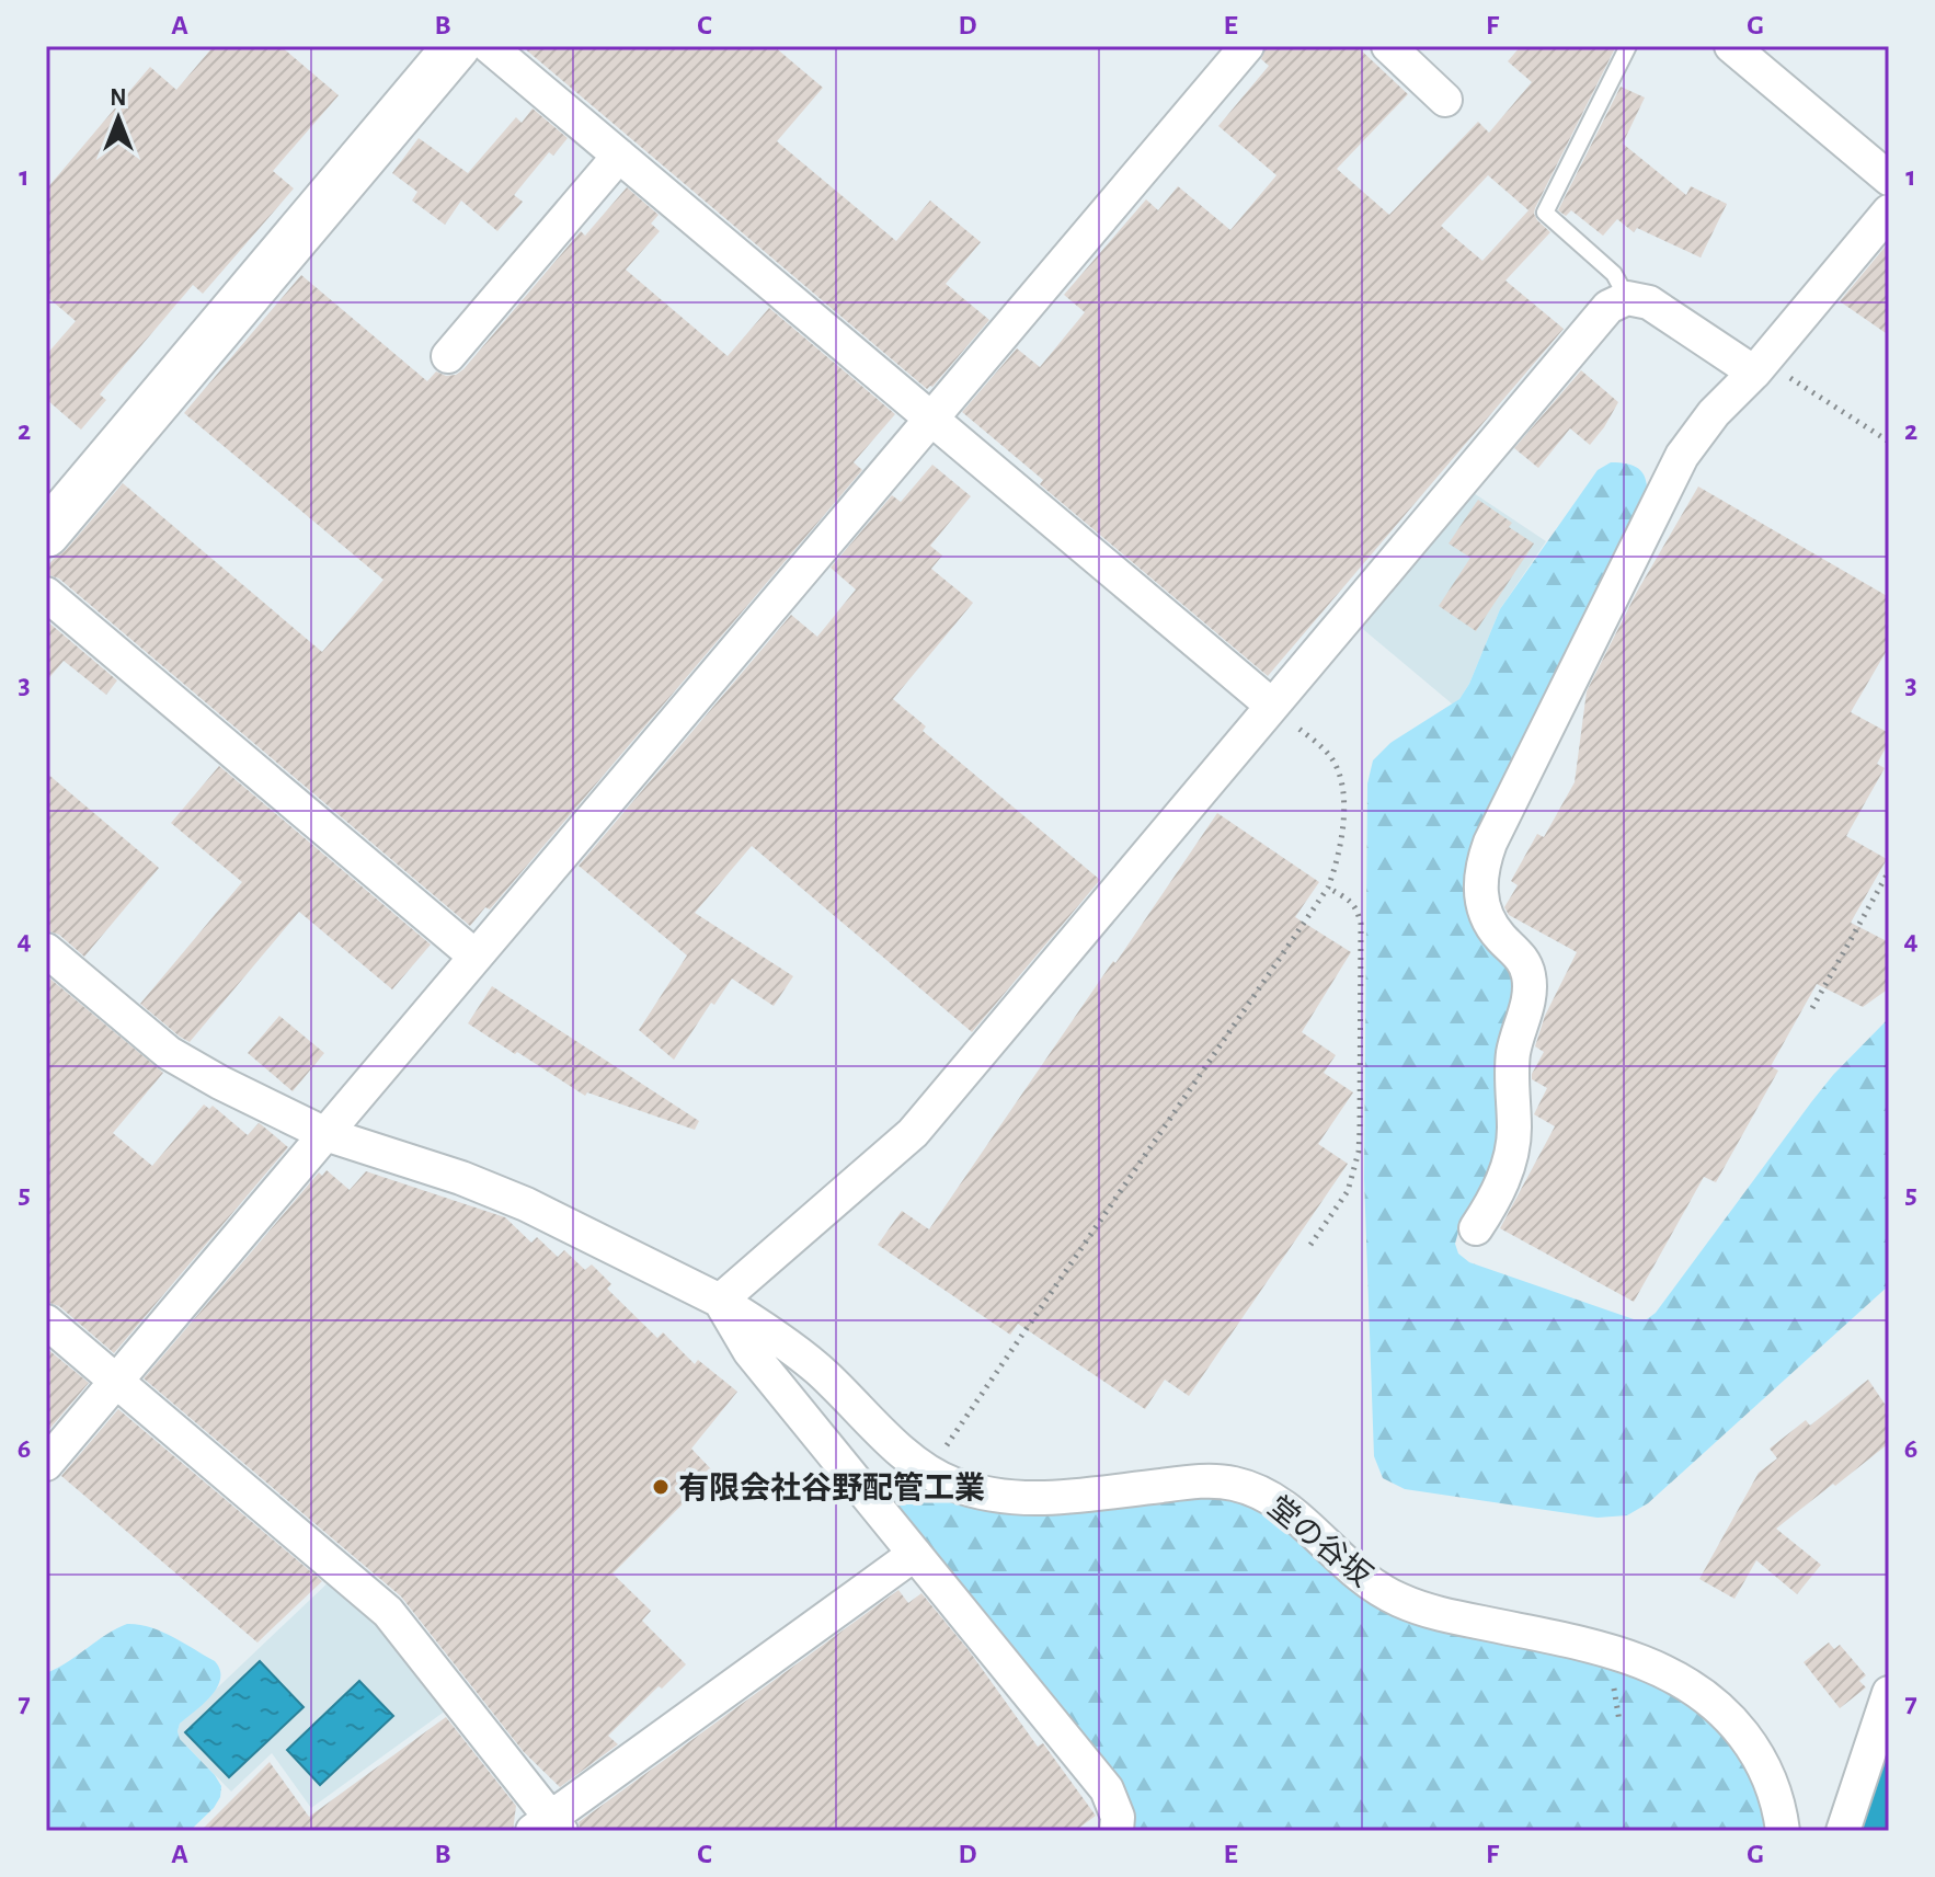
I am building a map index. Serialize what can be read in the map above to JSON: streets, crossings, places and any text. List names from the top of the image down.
{
  "streets": {
    "street": ["堂の谷坂"]
  },
  "places": ["有限会社谷野配管工業"],
  "north": "top",
  "grid": {
    "columns": [
      "A",
      "B",
      "C",
      "D",
      "E",
      "F",
      "G"
    ],
    "rows": [
      "1",
      "2",
      "3",
      "4",
      "5",
      "6",
      "7"
    ]
  }
}
